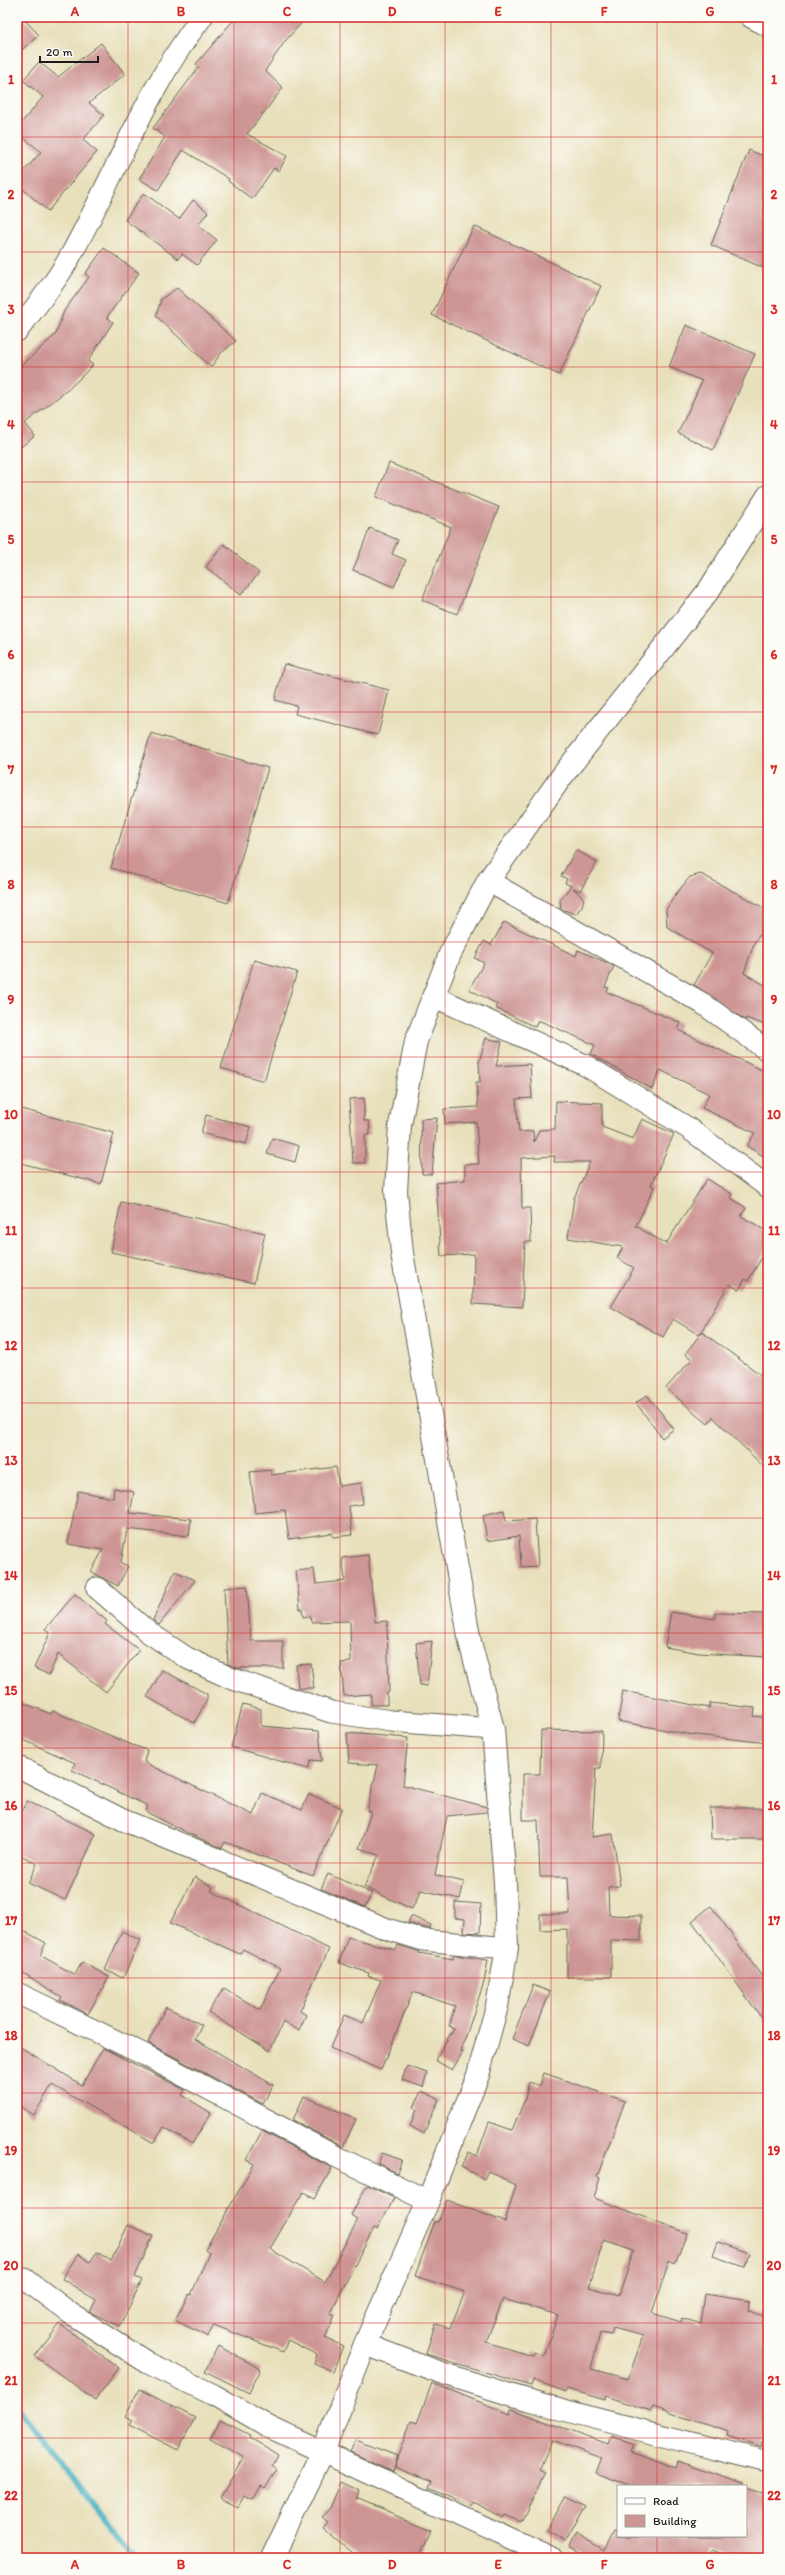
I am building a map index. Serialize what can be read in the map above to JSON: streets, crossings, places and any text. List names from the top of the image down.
{
  "legend": ["Road", "Building"],
  "scale_bar": "20 m",
  "grid": {
    "columns": [
      "A",
      "B",
      "C",
      "D",
      "E",
      "F",
      "G"
    ],
    "rows": [
      "1",
      "2",
      "3",
      "4",
      "5",
      "6",
      "7",
      "8",
      "9",
      "10",
      "11",
      "12",
      "13",
      "14",
      "15",
      "16",
      "17",
      "18",
      "19",
      "20",
      "21",
      "22"
    ]
  }
}
